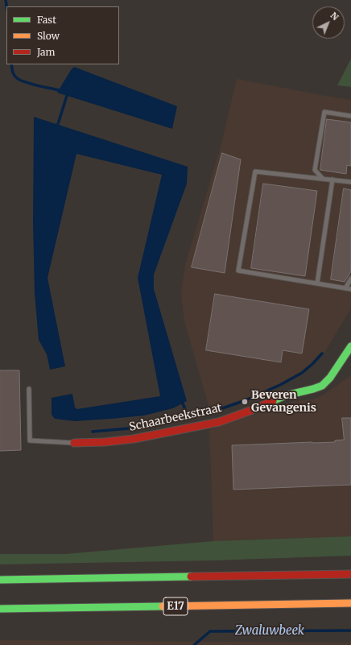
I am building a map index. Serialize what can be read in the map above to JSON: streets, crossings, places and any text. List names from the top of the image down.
{
  "streets": {
    "main road": ["Schaarbeekstraat", "E17"]
  },
  "water": ["Zwaluwbeek"],
  "places": ["Beveren Gevangenis"],
  "legend": ["Fast", "Slow", "Jam"],
  "north": "top right"
}
